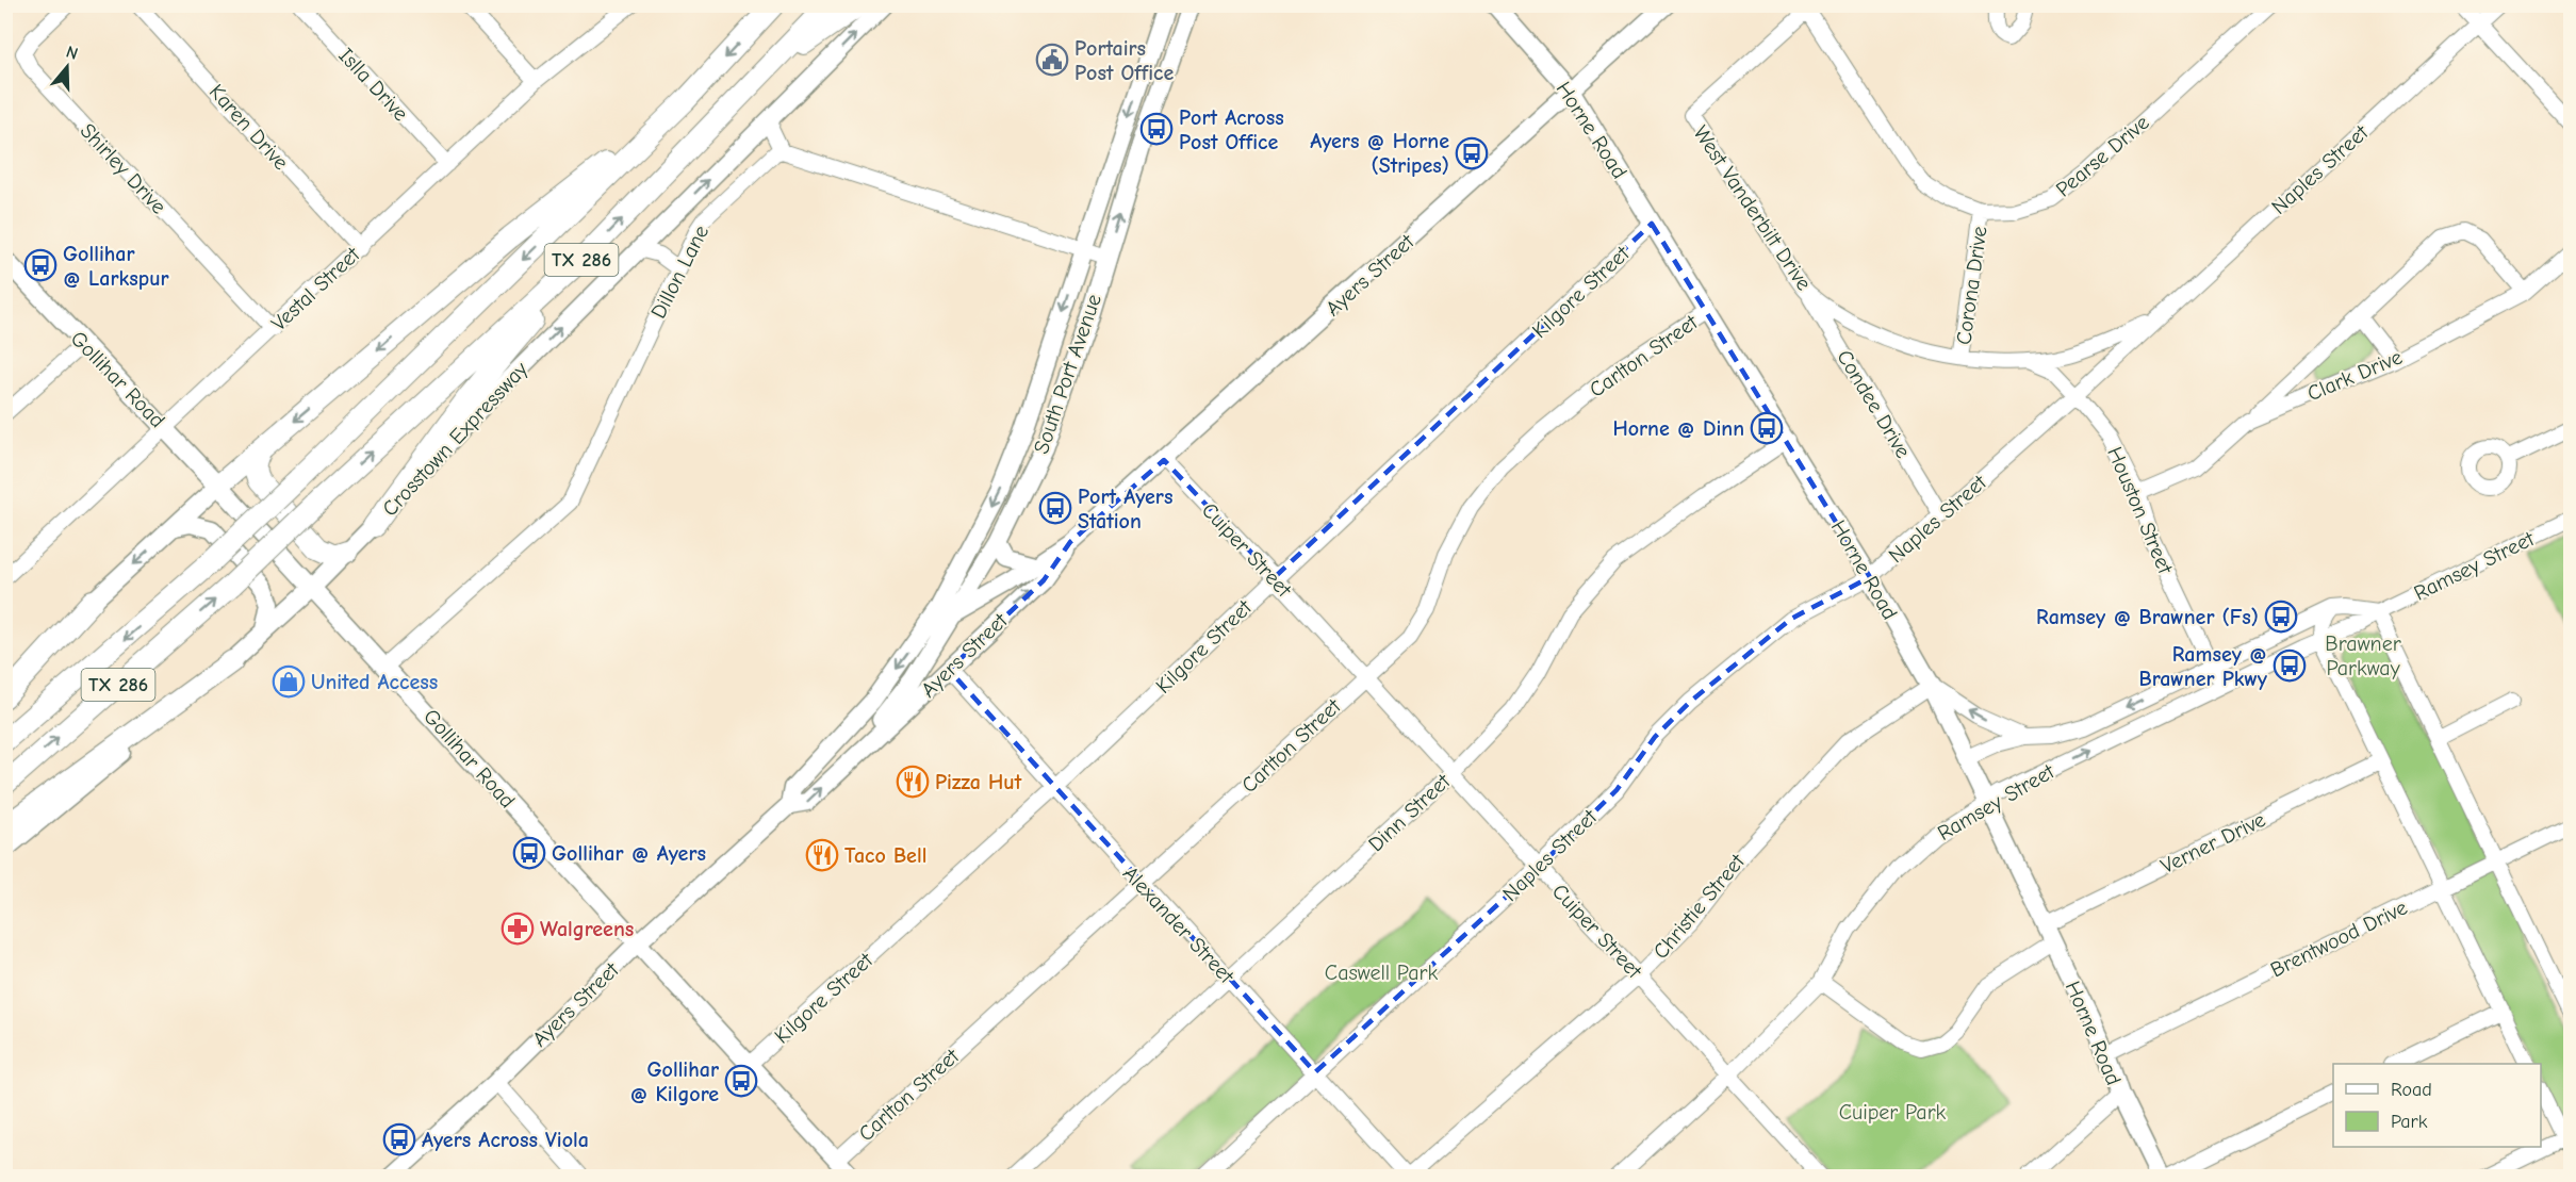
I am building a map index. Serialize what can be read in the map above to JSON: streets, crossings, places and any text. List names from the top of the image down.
{
  "streets": {
    "highway": ["TX 286", "Crosstown Expressway"],
    "main road": [
      "Horne Road",
      "Ayers Street",
      "South Port Avenue",
      "Gollihar Road"
    ],
    "street": [
      "Islla Drive",
      "Karen Drive",
      "Pearse Drive",
      "Shirley Drive",
      "Naples Street",
      "West Vanderbilt Drive",
      "Dillon Lane",
      "Corona Drive",
      "Vestal Street",
      "Kilgore Street",
      "Carlton Street",
      "Clark Drive",
      "Condee Drive",
      "Houston Street",
      "Cuiper Street",
      "Ramsey Street",
      "Dinn Street",
      "Verner Drive",
      "Christie Street",
      "Alexander Street",
      "Brentwood Drive"
    ]
  },
  "crossings": [
    ["Islla Drive", "Vestal Street"],
    ["Karen Drive", "Vestal Street"],
    ["Horne Road", "Naples Street"],
    ["Horne Road", "Ayers Street"],
    ["Horne Road", "Kilgore Street"],
    ["Horne Road", "Carlton Street"],
    ["Horne Road", "Ramsey Street"],
    ["Horne Road", "Dinn Street"],
    ["Horne Road", "Verner Drive"],
    ["Horne Road", "Christie Street"],
    ["Horne Road", "Brentwood Drive"],
    ["Pearse Drive", "West Vanderbilt Drive"],
    ["Pearse Drive", "Corona Drive"],
    ["Shirley Drive", "Vestal Street"],
    ["Naples Street", "West Vanderbilt Drive"],
    ["Naples Street", "Condee Drive"],
    ["Naples Street", "Houston Street"],
    ["Naples Street", "Cuiper Street"],
    ["Naples Street", "Alexander Street"],
    ["West Vanderbilt Drive", "Corona Drive"],
    ["West Vanderbilt Drive", "Condee Drive"],
    ["West Vanderbilt Drive", "Houston Street"],
    ["Dillon Lane", "Gollihar Road"],
    ["Ayers Street", "South Port Avenue"],
    ["Ayers Street", "Gollihar Road"],
    ["Ayers Street", "Cuiper Street"],
    ["Ayers Street", "Alexander Street"],
    ["Vestal Street", "Gollihar Road"],
    ["Kilgore Street", "Gollihar Road"],
    ["Kilgore Street", "Cuiper Street"],
    ["Kilgore Street", "Alexander Street"],
    ["Carlton Street", "Gollihar Road"],
    ["Carlton Street", "Cuiper Street"],
    ["Carlton Street", "Alexander Street"],
    ["Clark Drive", "Houston Street"],
    ["Gollihar Road", "Crosstown Expressway"],
    ["Houston Street", "Ramsey Street"],
    ["Cuiper Street", "Ramsey Street"],
    ["Cuiper Street", "Dinn Street"],
    ["Cuiper Street", "Christie Street"],
    ["Dinn Street", "Alexander Street"],
    ["Christie Street", "Alexander Street"]
  ],
  "parks": ["Brawner Parkway", "Caswell Park", "Cuiper Park"],
  "places": {
    "public building": ["Portairs Post Office"],
    "bus stop": [
      "Port Across Post Office",
      "Ayers @ Horne (Stripes)",
      "Gollihar @ Larkspur",
      "Horne @ Dinn",
      "Port Ayers Station",
      "Ramsey @ Brawner (Fs)",
      "Ramsey @ Brawner Pkwy",
      "Gollihar @ Ayers",
      "Gollihar @ Kilgore",
      "Ayers Across Viola"
    ],
    "shop": ["United Access"],
    "restaurant": ["Pizza Hut", "Taco Bell"],
    "pharmacy": ["Walgreens"]
  },
  "legend": ["Road", "Park"],
  "north": "top"
}
